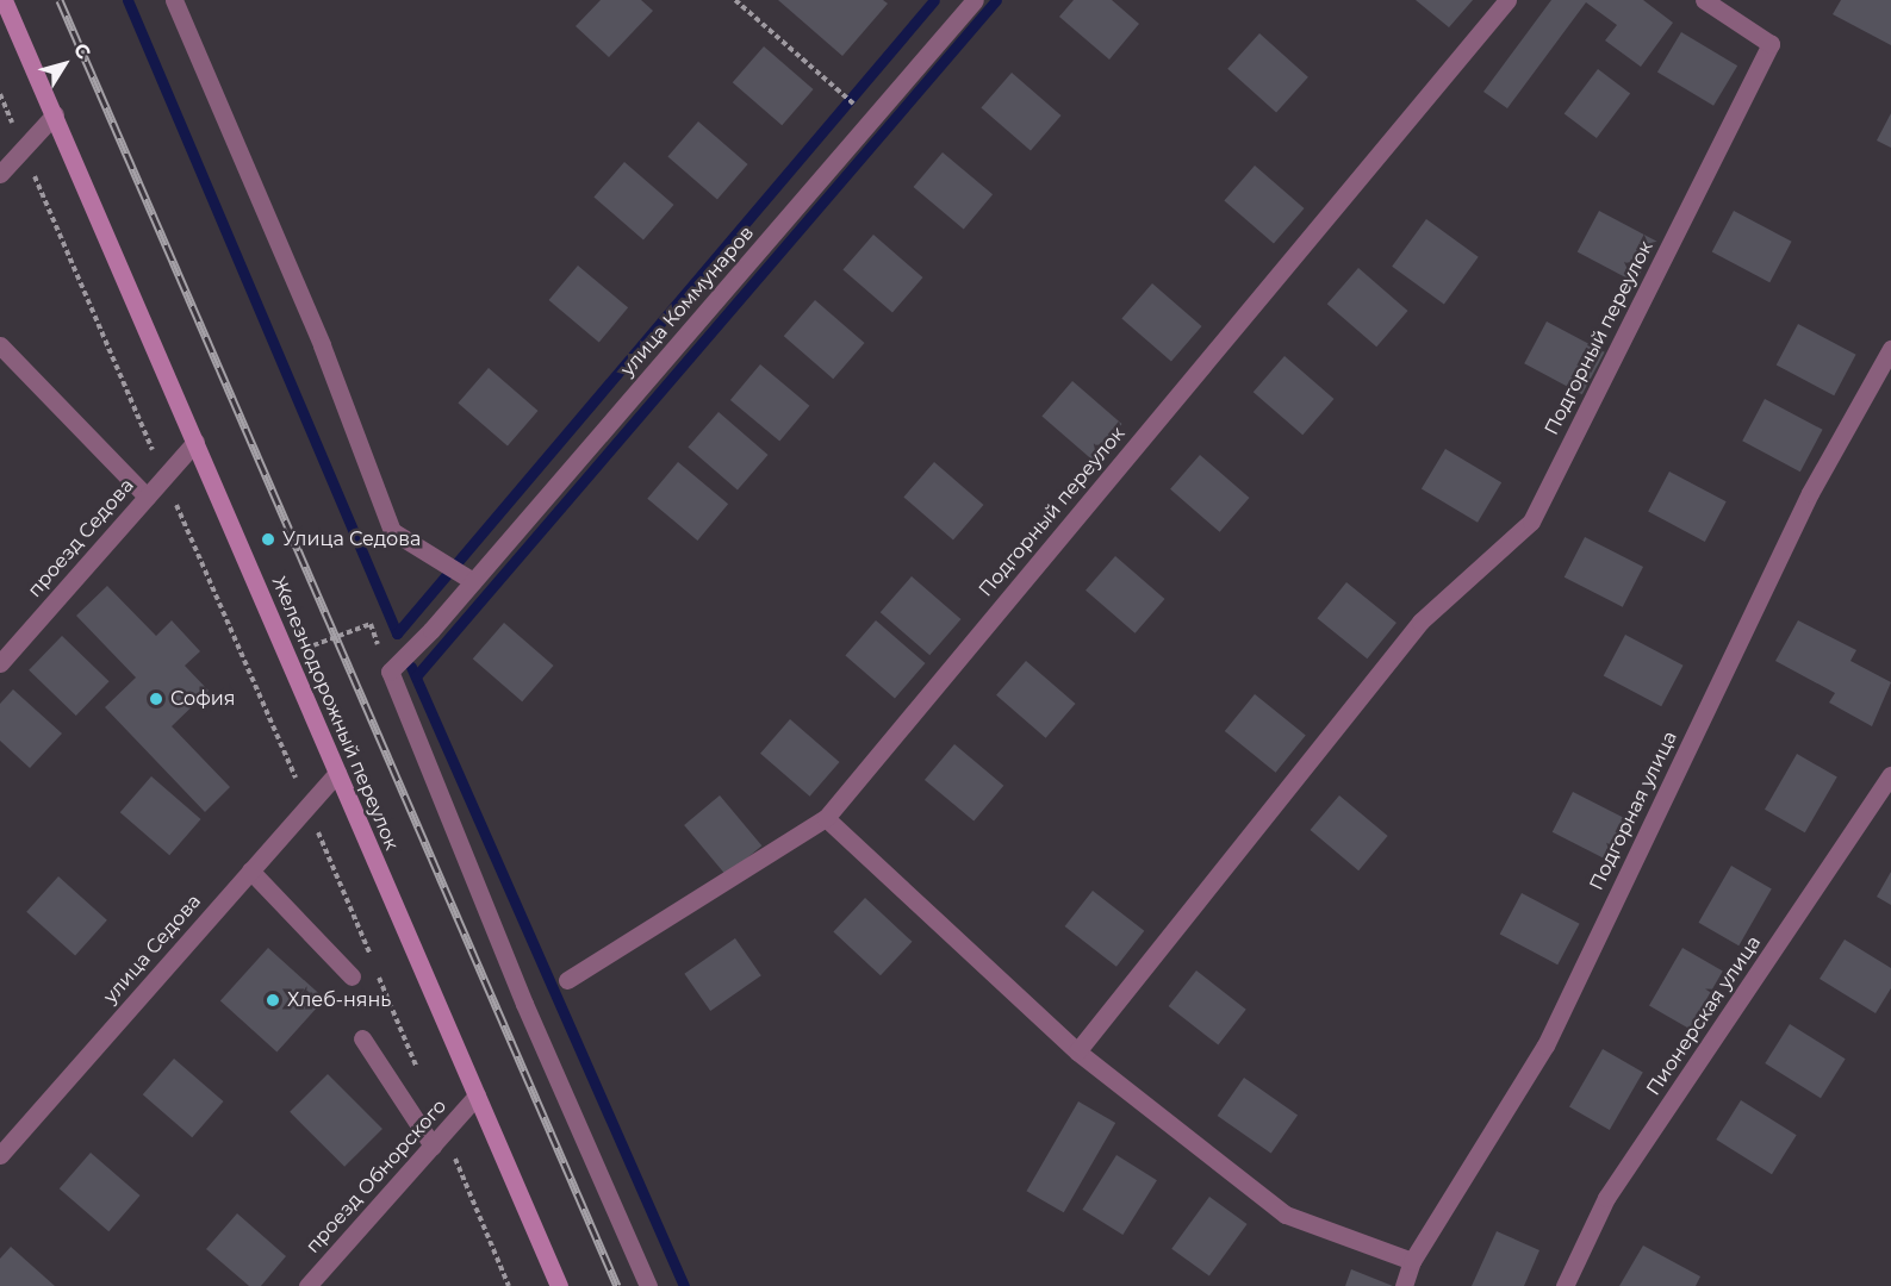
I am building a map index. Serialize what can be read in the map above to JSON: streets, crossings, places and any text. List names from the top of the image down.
{
  "streets": {
    "street": [
      "улица Коммунаров",
      "Подгорный переулок",
      "проезд Седова",
      "Железнодорожный переулок",
      "Подгорная улица",
      "улица Седова",
      "Пионерская улица",
      "проезд Обнорского"
    ]
  },
  "crossings": [
    ["проезд Седова", "Железнодорожный переулок"],
    ["Железнодорожный переулок", "улица Седова"],
    ["Железнодорожный переулок", "проезд Обнорского"]
  ],
  "places": ["Улица Седова", "София", "Хлеб-нянь"],
  "north": "top right"
}
